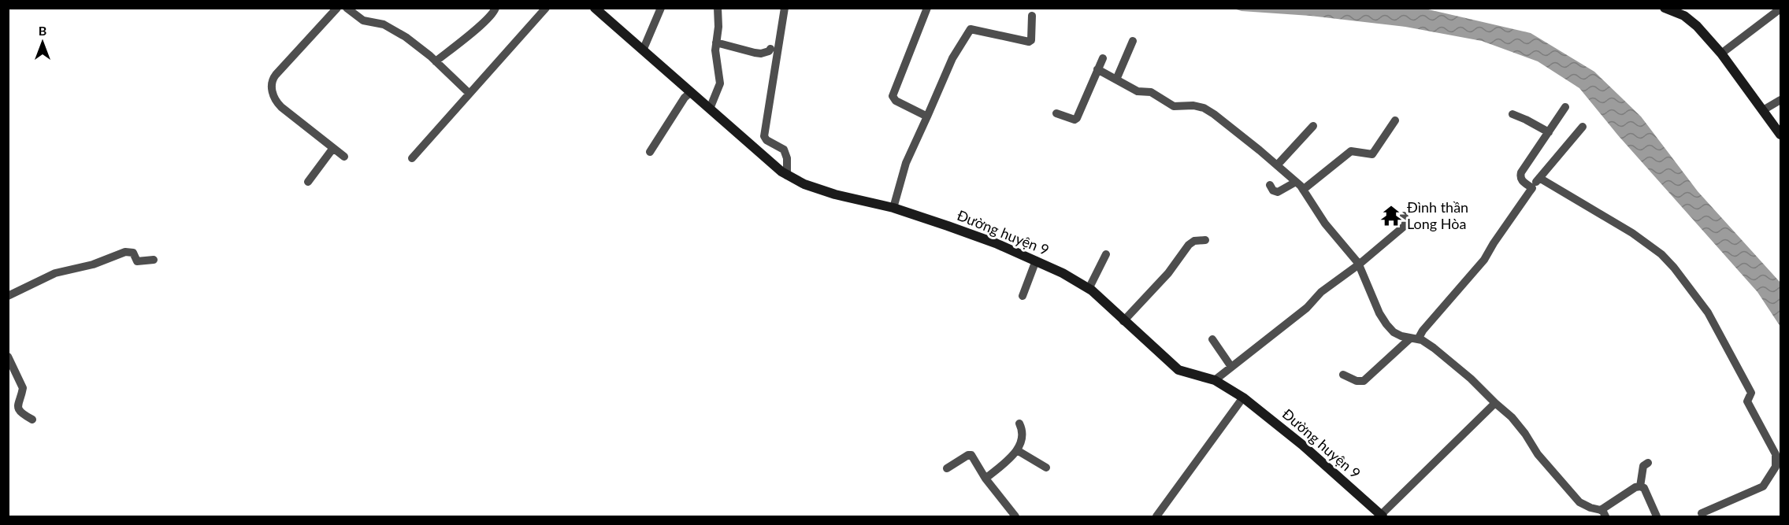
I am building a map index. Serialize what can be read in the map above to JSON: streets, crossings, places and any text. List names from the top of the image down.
{
  "streets": {
    "street": ["Đường huyện 9"]
  },
  "places": {
    "temple": ["Đình thần Long Hòa"]
  },
  "north": "top"
}
